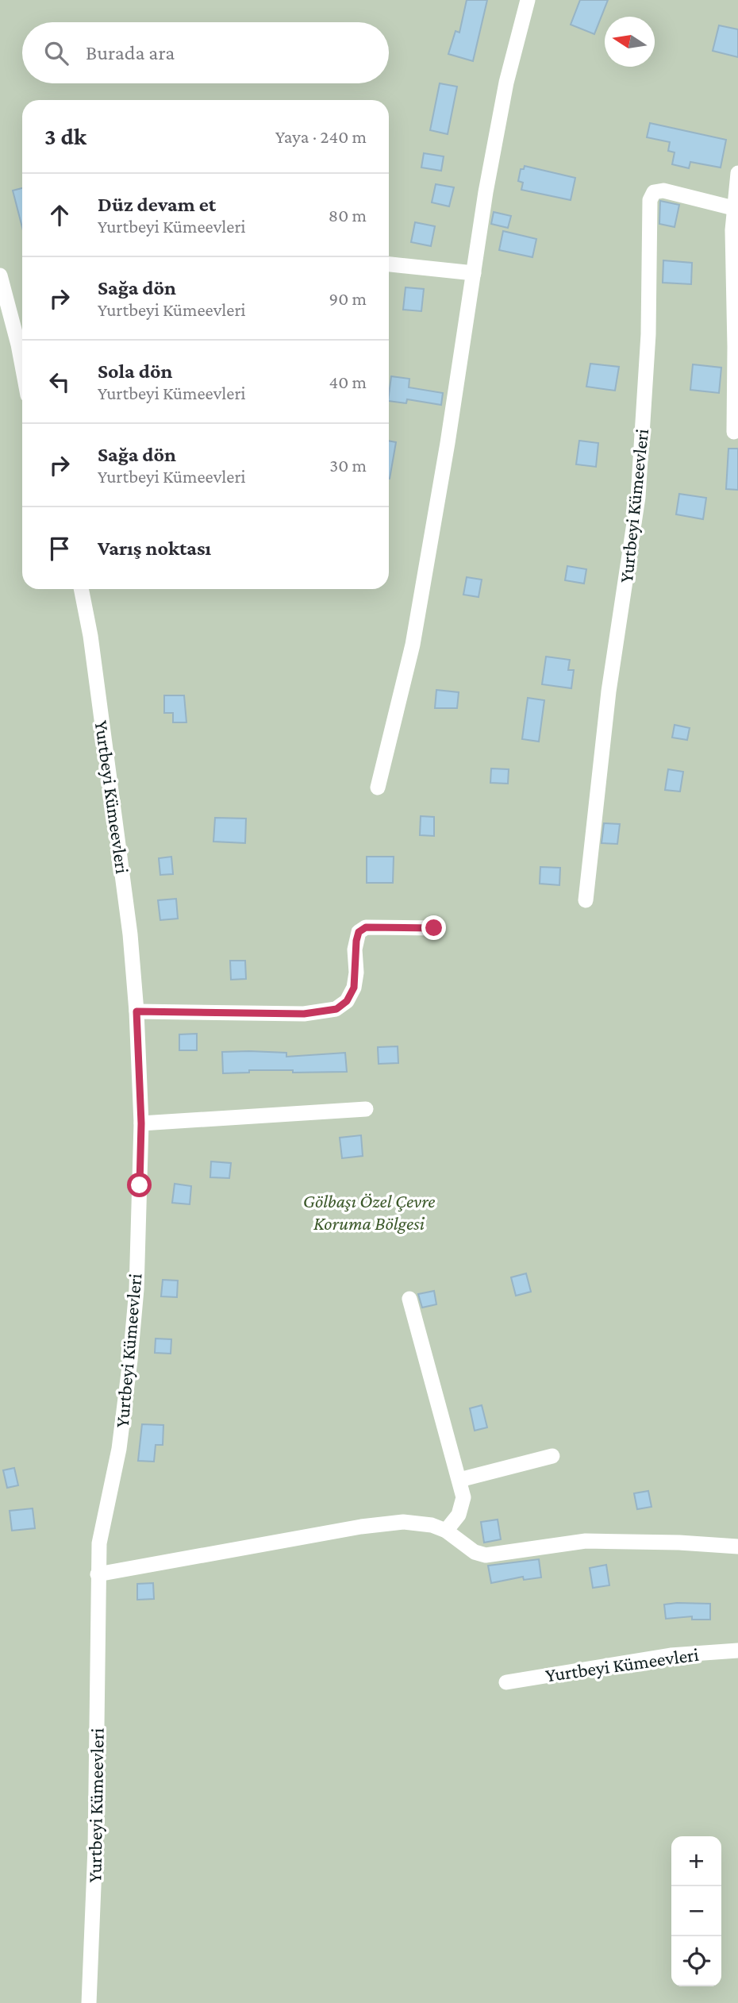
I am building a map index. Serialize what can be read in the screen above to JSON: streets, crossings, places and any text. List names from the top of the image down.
{
  "streets": {
    "street": ["Yurtbeyi Kümeevleri"]
  },
  "parks": ["Gölbaşı Özel Çevre Koruma Bölgesi"],
  "north": "left",
  "page": {
    "search": "Burada ara",
    "heading": ["3 dk", "Yaya · 240 m"],
    "list": [
      ["Düz devam et", "Yurtbeyi Kümeevleri", "80 m"],
      ["Sağa dön", "Yurtbeyi Kümeevleri", "90 m"],
      ["Sola dön", "Yurtbeyi Kümeevleri", "40 m"],
      ["Sağa dön", "Yurtbeyi Kümeevleri", "30 m"],
      "Varış noktası"
    ],
    "map_buttons": ["+", "−"]
  }
}
